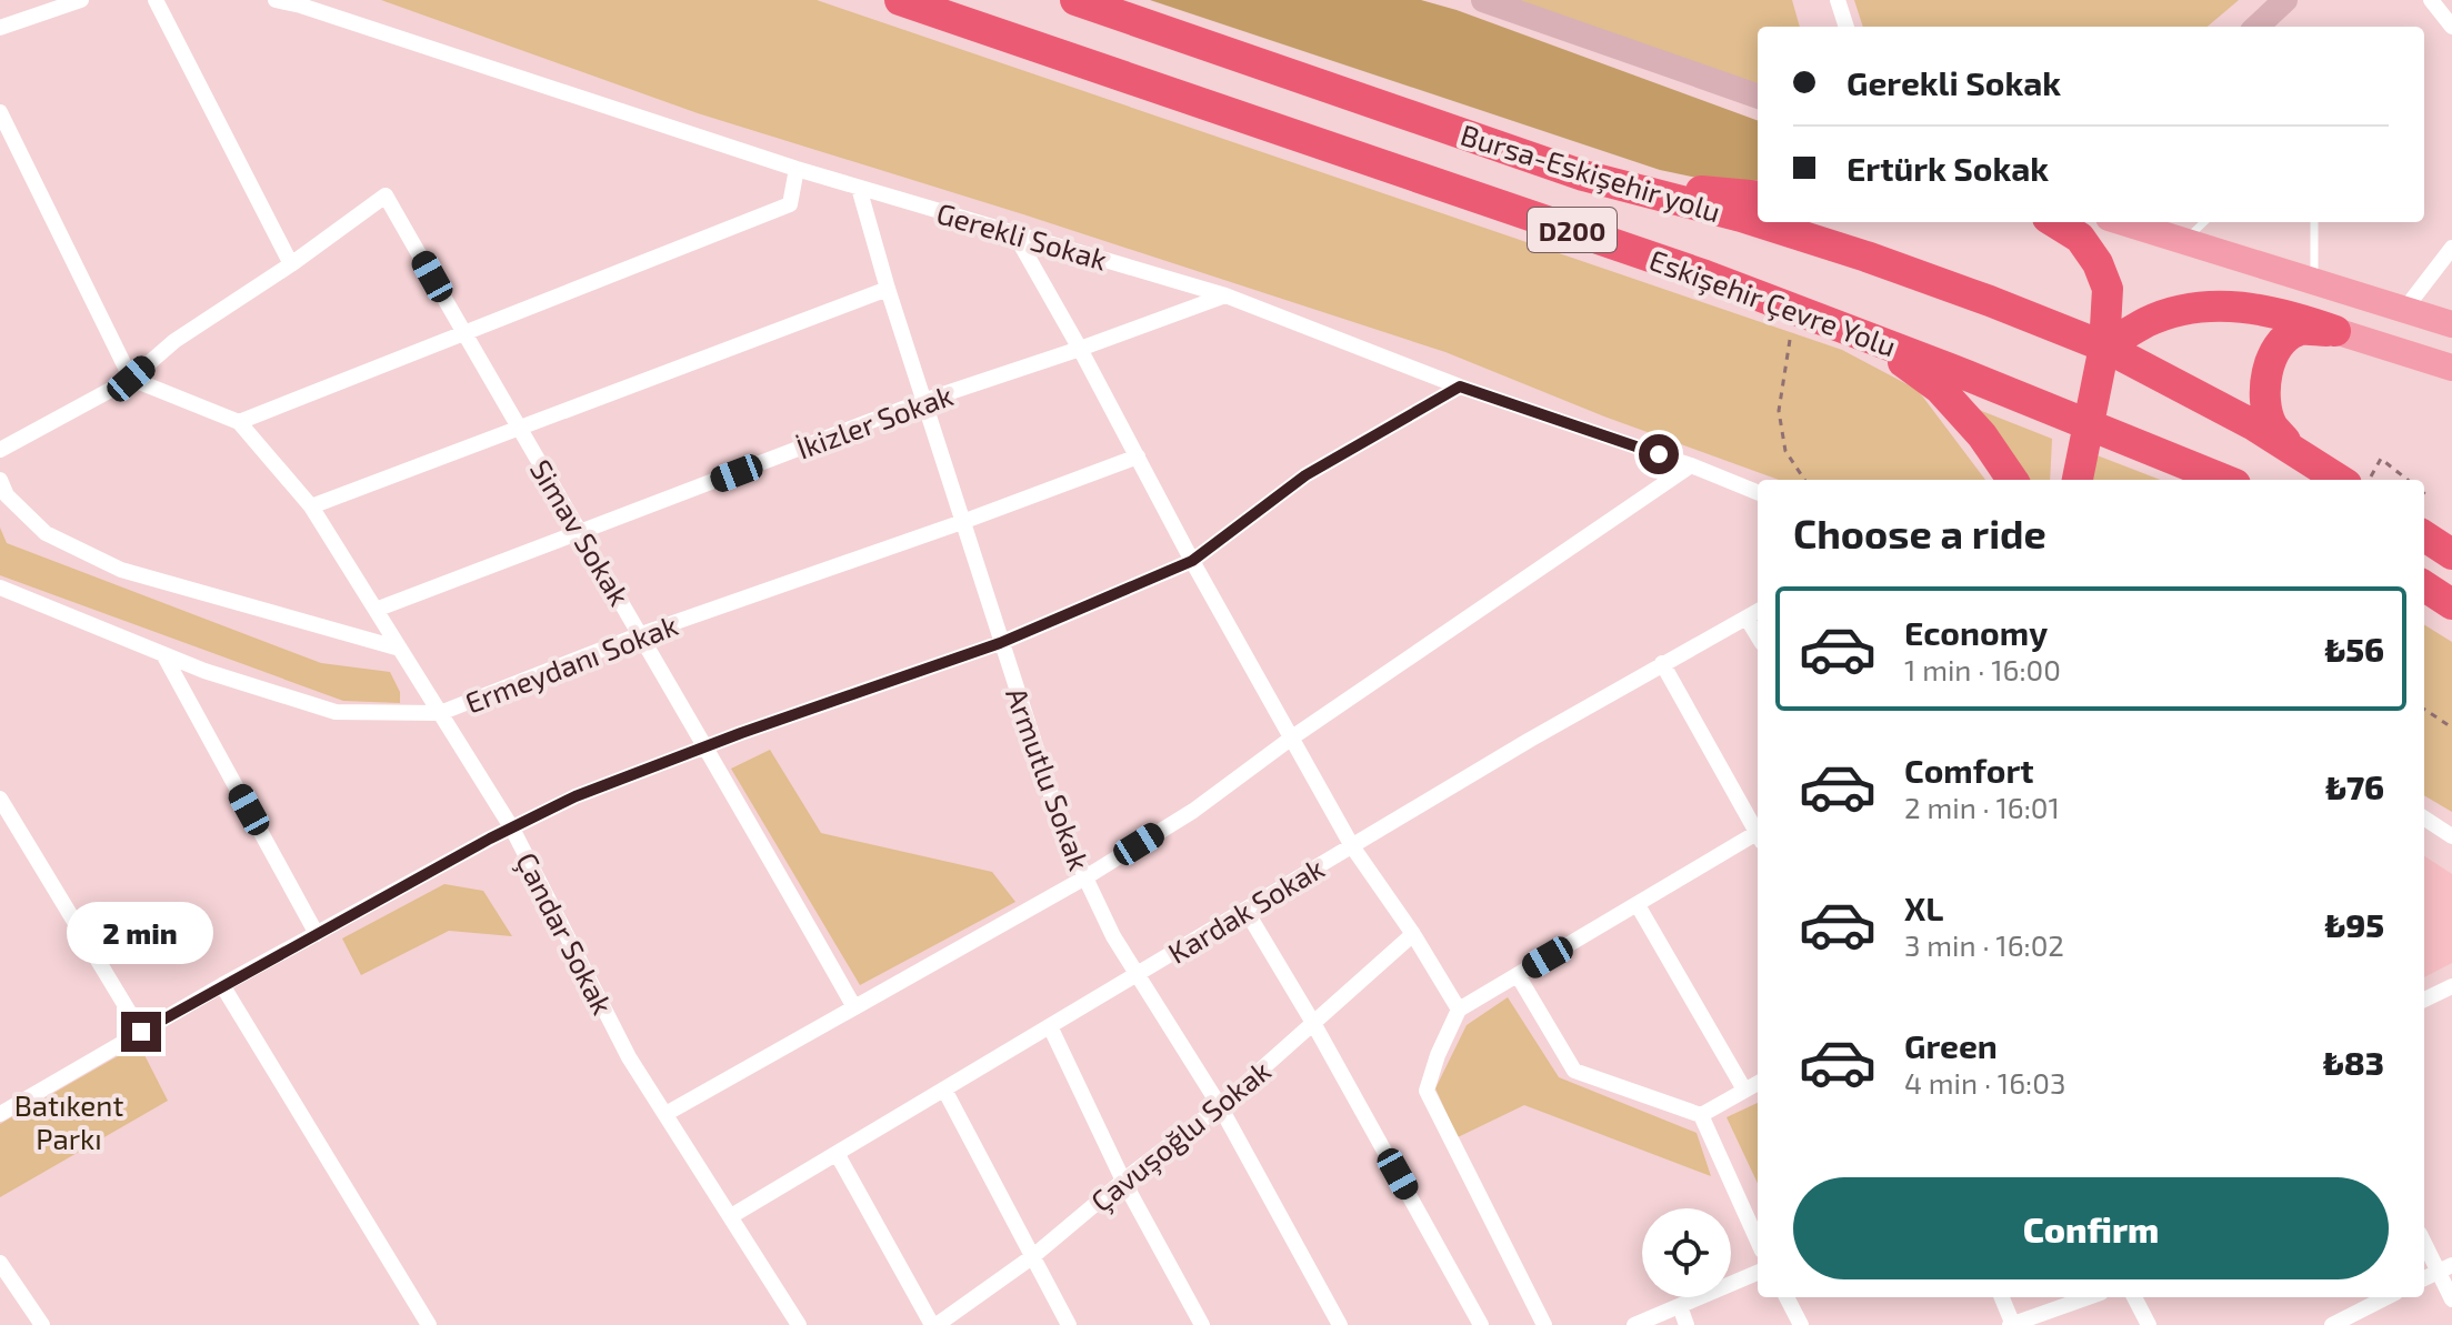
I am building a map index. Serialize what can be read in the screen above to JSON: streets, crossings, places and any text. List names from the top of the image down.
{
  "streets": {
    "highway": ["Bursa-Eskişehir yolu", "D200", "Eskişehir Çevre Yolu"],
    "street": [
      "Gerekli Sokak",
      "İkizler Sokak",
      "Simav Sokak",
      "Ermeydanı Sokak",
      "Armutlu Sokak",
      "Kardak Sokak",
      "Çandar Sokak",
      "Çavuşoğlu Sokak"
    ]
  },
  "crossings": [
    ["Bursa-Eskişehir yolu", "D200"],
    ["Gerekli Sokak", "İkizler Sokak"],
    ["Gerekli Sokak", "Armutlu Sokak"],
    ["İkizler Sokak", "Simav Sokak"],
    ["İkizler Sokak", "Armutlu Sokak"],
    ["İkizler Sokak", "Çandar Sokak"],
    ["Simav Sokak", "Ermeydanı Sokak"],
    ["Ermeydanı Sokak", "Armutlu Sokak"],
    ["Ermeydanı Sokak", "Çandar Sokak"],
    ["Armutlu Sokak", "Kardak Sokak"],
    ["Armutlu Sokak", "Çavuşoğlu Sokak"],
    ["Kardak Sokak", "Çandar Sokak"]
  ],
  "parks": ["Batıkent Parkı"],
  "page": {
    "banner": ["Gerekli Sokak", "Ertürk Sokak"],
    "heading": "Choose a ride",
    "list": [
      {
        "name": "Economy",
        "note": "1 min · 16:00",
        "value": "₺56"
      },
      {
        "name": "Comfort",
        "note": "2 min · 16:01",
        "value": "₺76"
      },
      {
        "name": "XL",
        "note": "3 min · 16:02",
        "value": "₺95"
      },
      {
        "name": "Green",
        "note": "4 min · 16:03",
        "value": "₺83"
      }
    ],
    "bubble": "2 min",
    "buttons": "Confirm"
  }
}
